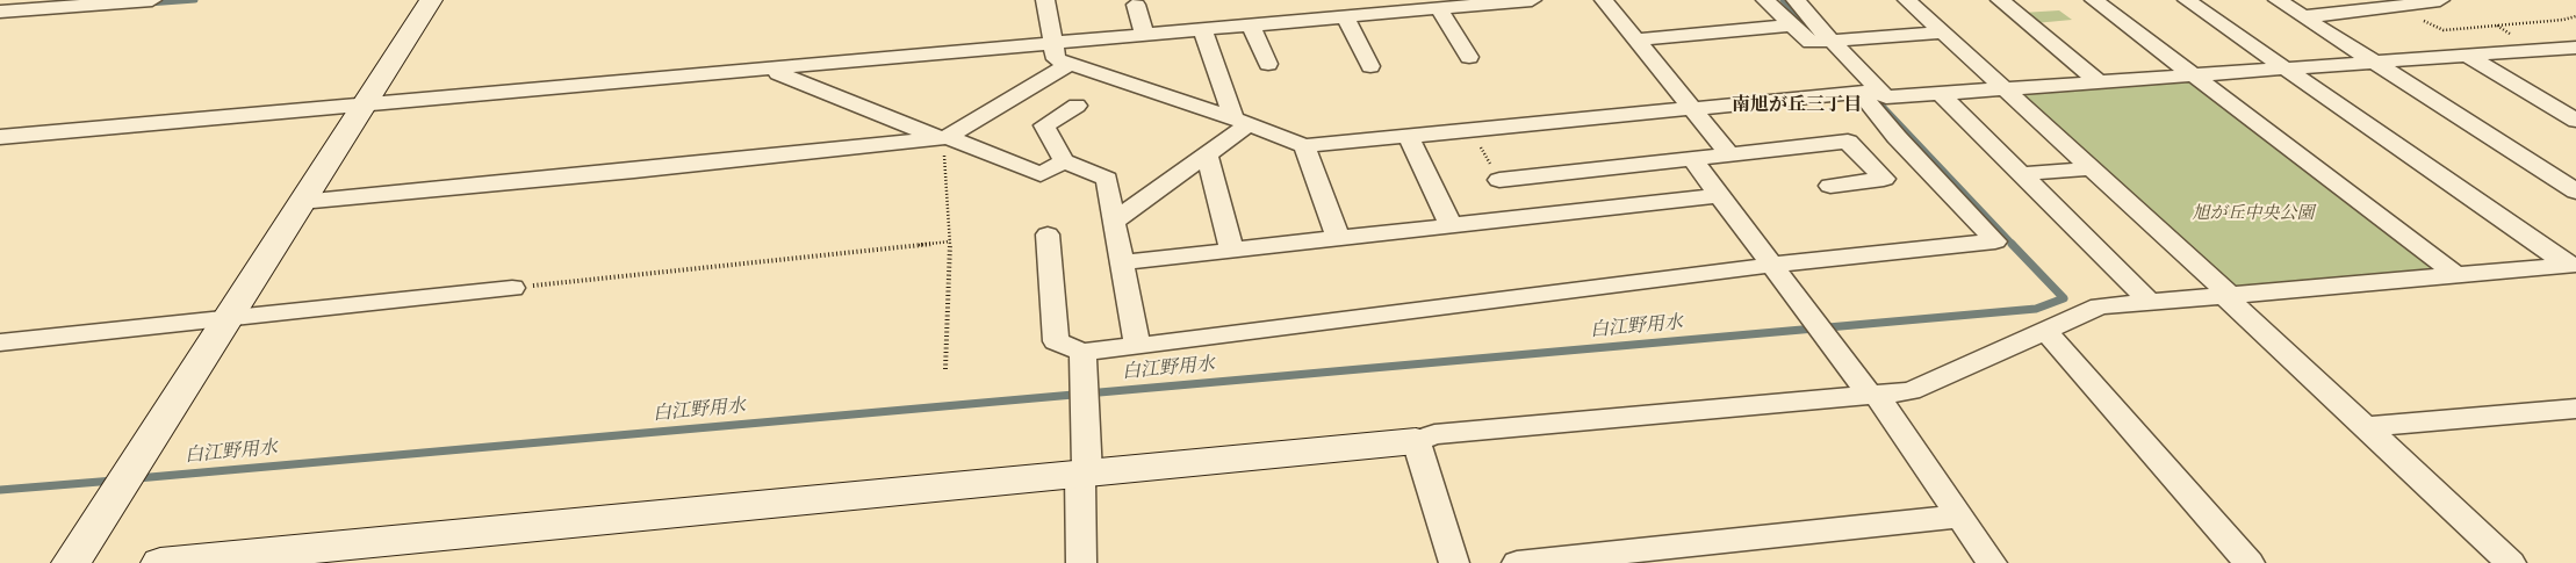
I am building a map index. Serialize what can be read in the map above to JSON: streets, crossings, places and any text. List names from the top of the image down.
{
  "districts": ["南旭が丘三丁目"],
  "water": ["白江野用水"],
  "parks": ["旭が丘中央公園"]
}
